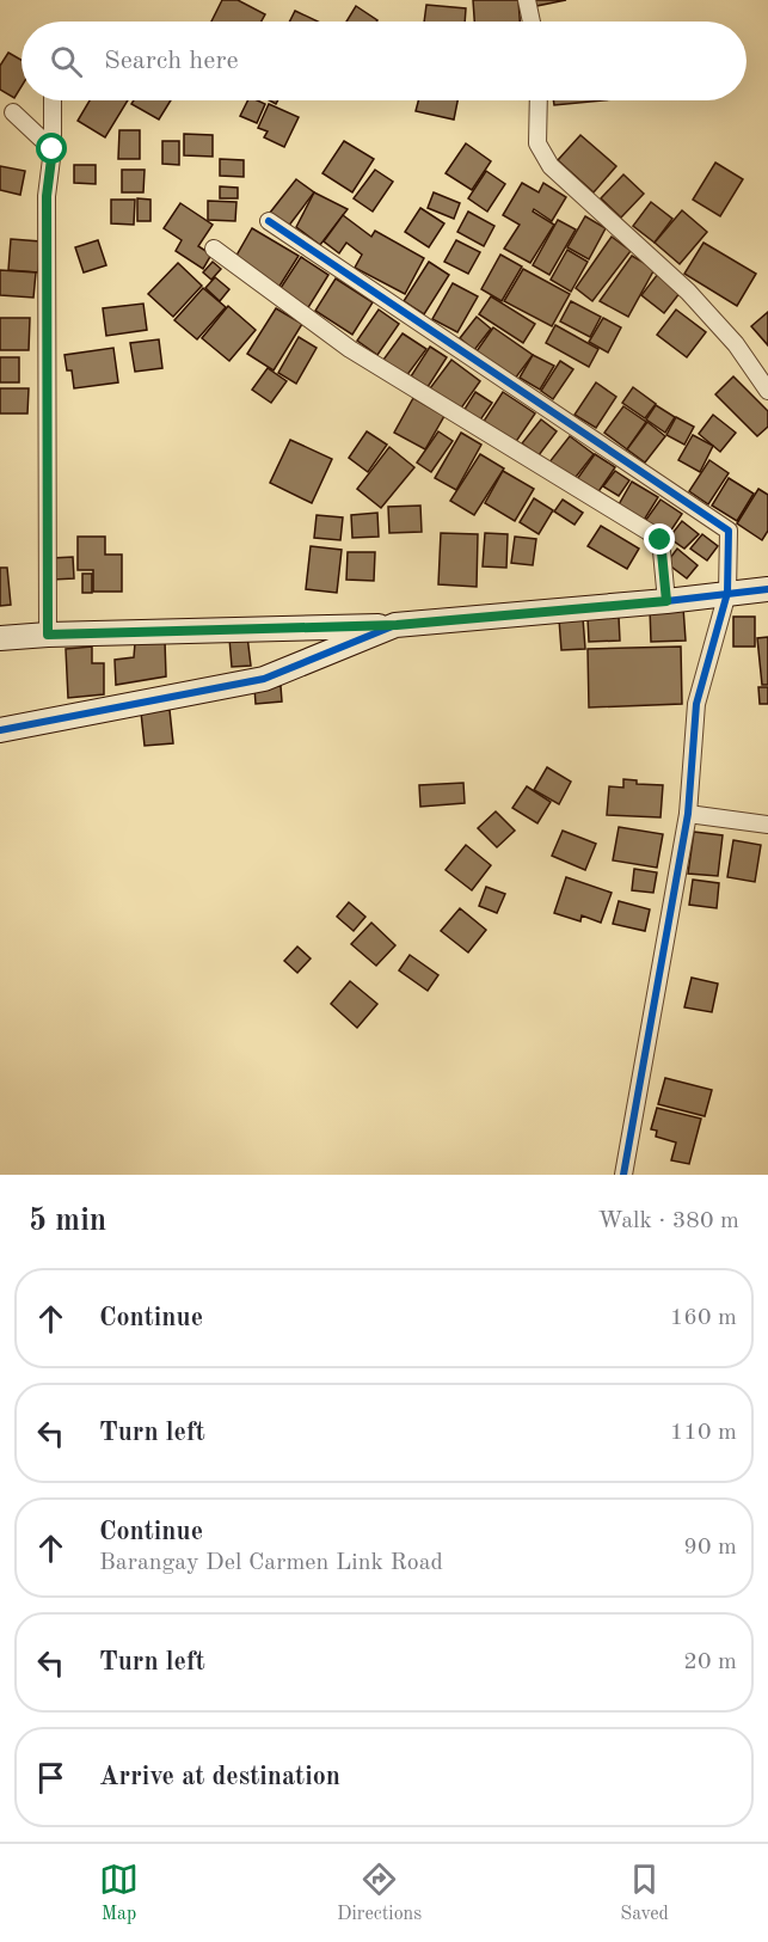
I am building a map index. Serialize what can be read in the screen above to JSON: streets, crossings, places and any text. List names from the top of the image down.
{
  "page": {
    "search": "Search here",
    "heading": ["5 min", "Walk · 380 m"],
    "list": [
      ["Continue", "160 m"],
      ["Turn left", "110 m"],
      ["Continue", "Barangay Del Carmen Link Road", "90 m"],
      ["Turn left", "20 m"],
      "Arrive at destination"
    ],
    "nav": ["Map", "Directions", "Saved"]
  }
}
